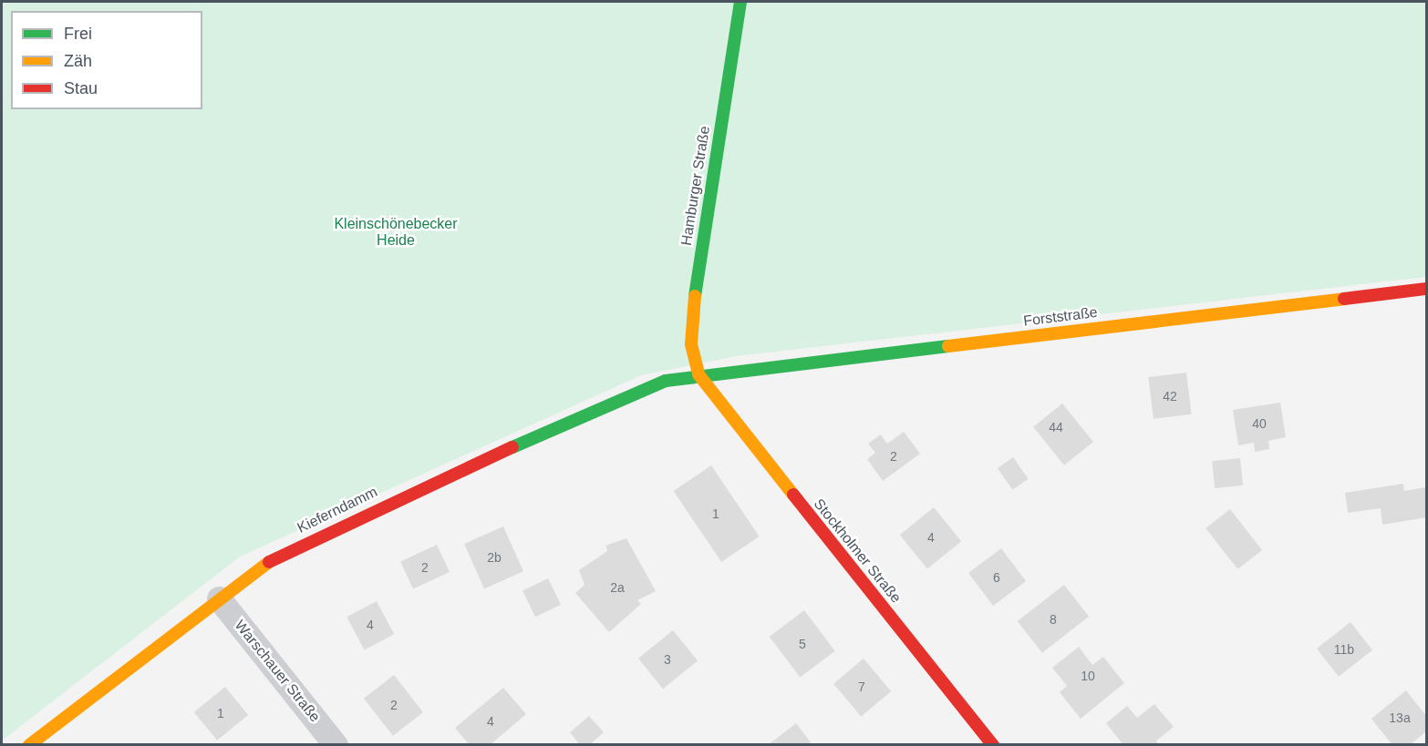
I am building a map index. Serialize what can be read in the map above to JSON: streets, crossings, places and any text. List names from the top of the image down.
{
  "streets": {
    "street": [
      "Hamburger Straße",
      "Forststraße",
      "Kieferndamm",
      "Stockholmer Straße",
      "Warschauer Straße"
    ]
  },
  "crossings": [
    ["Hamburger Straße", "Forststraße"],
    ["Hamburger Straße", "Kieferndamm"],
    ["Hamburger Straße", "Stockholmer Straße"],
    ["Forststraße", "Kieferndamm"],
    ["Forststraße", "Stockholmer Straße"],
    ["Kieferndamm", "Stockholmer Straße"],
    ["Kieferndamm", "Warschauer Straße"]
  ],
  "parks": ["Kleinschönebecker Heide"],
  "house_numbers": [
    "42",
    "40",
    "44",
    "2",
    "1",
    "4",
    "2b",
    "2",
    "6",
    "2a",
    "8",
    "4",
    "5",
    "11b",
    "3",
    "10",
    "7",
    "2",
    "1",
    "13a",
    "4"
  ],
  "legend": ["Frei", "Zäh", "Stau"]
}
